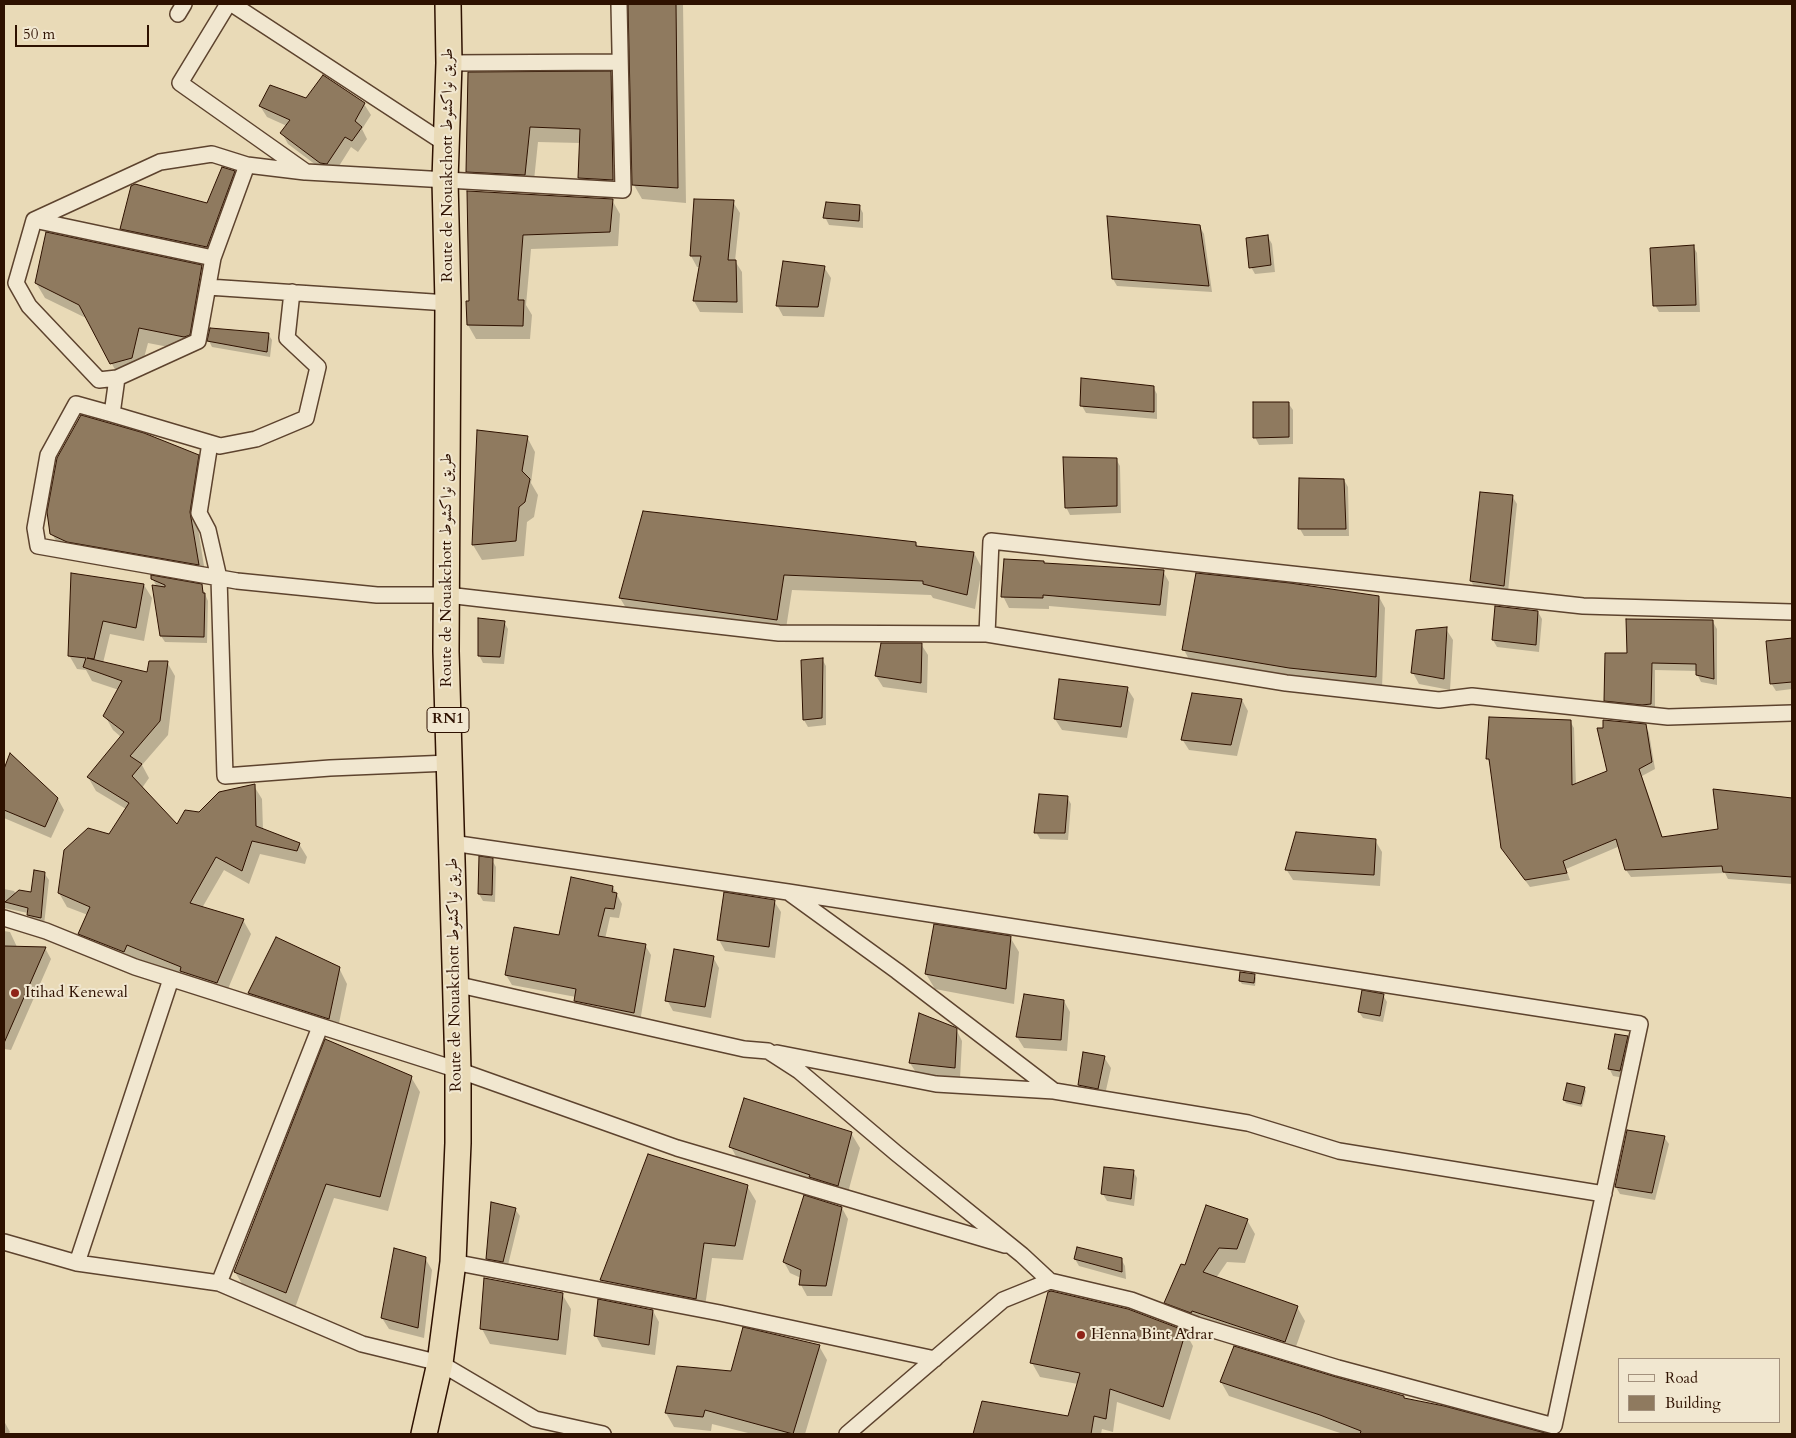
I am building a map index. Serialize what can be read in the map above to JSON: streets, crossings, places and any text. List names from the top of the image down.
{
  "streets": {
    "highway": ["Route de Nouakchott طريق نواكشوط", "RN1"]
  },
  "places": ["Itihad Kenewal", "Henna Bint Adrar"],
  "legend": ["Road", "Building"],
  "scale_bar": "50 m"
}
